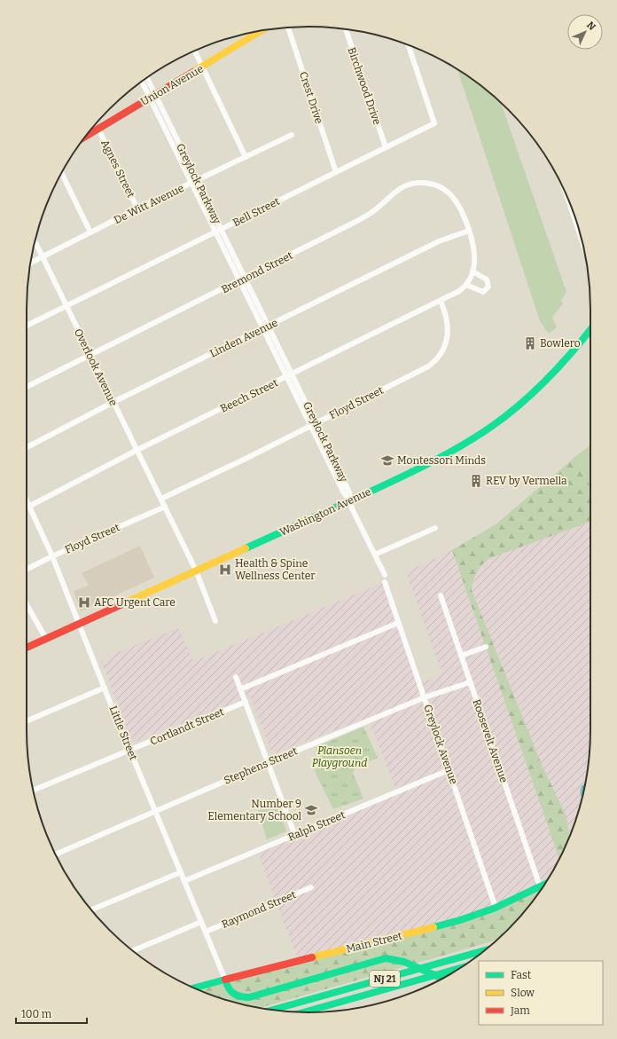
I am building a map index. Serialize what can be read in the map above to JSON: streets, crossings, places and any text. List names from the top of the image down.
{
  "streets": {
    "main road": [
      "Union Avenue",
      "Washington Avenue",
      "Main Street",
      "NJ 21"
    ],
    "street": [
      "Birchwood Drive",
      "Crest Drive",
      "Agnes Street",
      "Greylock Parkway",
      "De Witt Avenue",
      "Bell Street",
      "Bremond Street",
      "Linden Avenue",
      "Overlook Avenue",
      "Beech Street",
      "Floyd Street",
      "Cortlandt Street",
      "Little Street",
      "Roosevelt Avenue",
      "Greylock Avenue",
      "Stephens Street",
      "Ralph Street",
      "Raymond Street"
    ]
  },
  "crossings": [
    ["Union Avenue", "Agnes Street"],
    ["Union Avenue", "Greylock Parkway"],
    ["Birchwood Drive", "Bell Street"],
    ["Crest Drive", "Bell Street"],
    ["Agnes Street", "De Witt Avenue"],
    ["Greylock Parkway", "De Witt Avenue"],
    ["Greylock Parkway", "Bell Street"],
    ["Greylock Parkway", "Bremond Street"],
    ["Greylock Parkway", "Linden Avenue"],
    ["Greylock Parkway", "Beech Street"],
    ["Greylock Parkway", "Floyd Street"],
    ["Greylock Parkway", "Washington Avenue"],
    ["De Witt Avenue", "Overlook Avenue"],
    ["Bell Street", "Overlook Avenue"],
    ["Bremond Street", "Linden Avenue"],
    ["Bremond Street", "Overlook Avenue"],
    ["Linden Avenue", "Overlook Avenue"],
    ["Overlook Avenue", "Beech Street"],
    ["Overlook Avenue", "Floyd Street"],
    ["Beech Street", "Floyd Street"],
    ["Beech Street", "Little Street"],
    ["Floyd Street", "Little Street"],
    ["Washington Avenue", "Little Street"],
    ["Cortlandt Street", "Little Street"],
    ["Little Street", "Stephens Street"],
    ["Little Street", "Ralph Street"],
    ["Little Street", "Raymond Street"],
    ["Little Street", "Main Street"],
    ["Roosevelt Avenue", "Stephens Street"],
    ["Roosevelt Avenue", "Main Street"],
    ["Greylock Avenue", "Stephens Street"],
    ["Greylock Avenue", "Ralph Street"],
    ["Greylock Avenue", "Main Street"]
  ],
  "parks": ["Plansoen Playground"],
  "places": {
    "building": ["Bowlero", "REV by Vermella"],
    "school or university": ["Montessori Minds", "Number 9 Elementary School"],
    "hospital": ["Health & Spine Wellness Center", "AFC Urgent Care"]
  },
  "legend": ["Fast", "Slow", "Jam"],
  "scale_bar": "100 m",
  "north": "top right"
}
